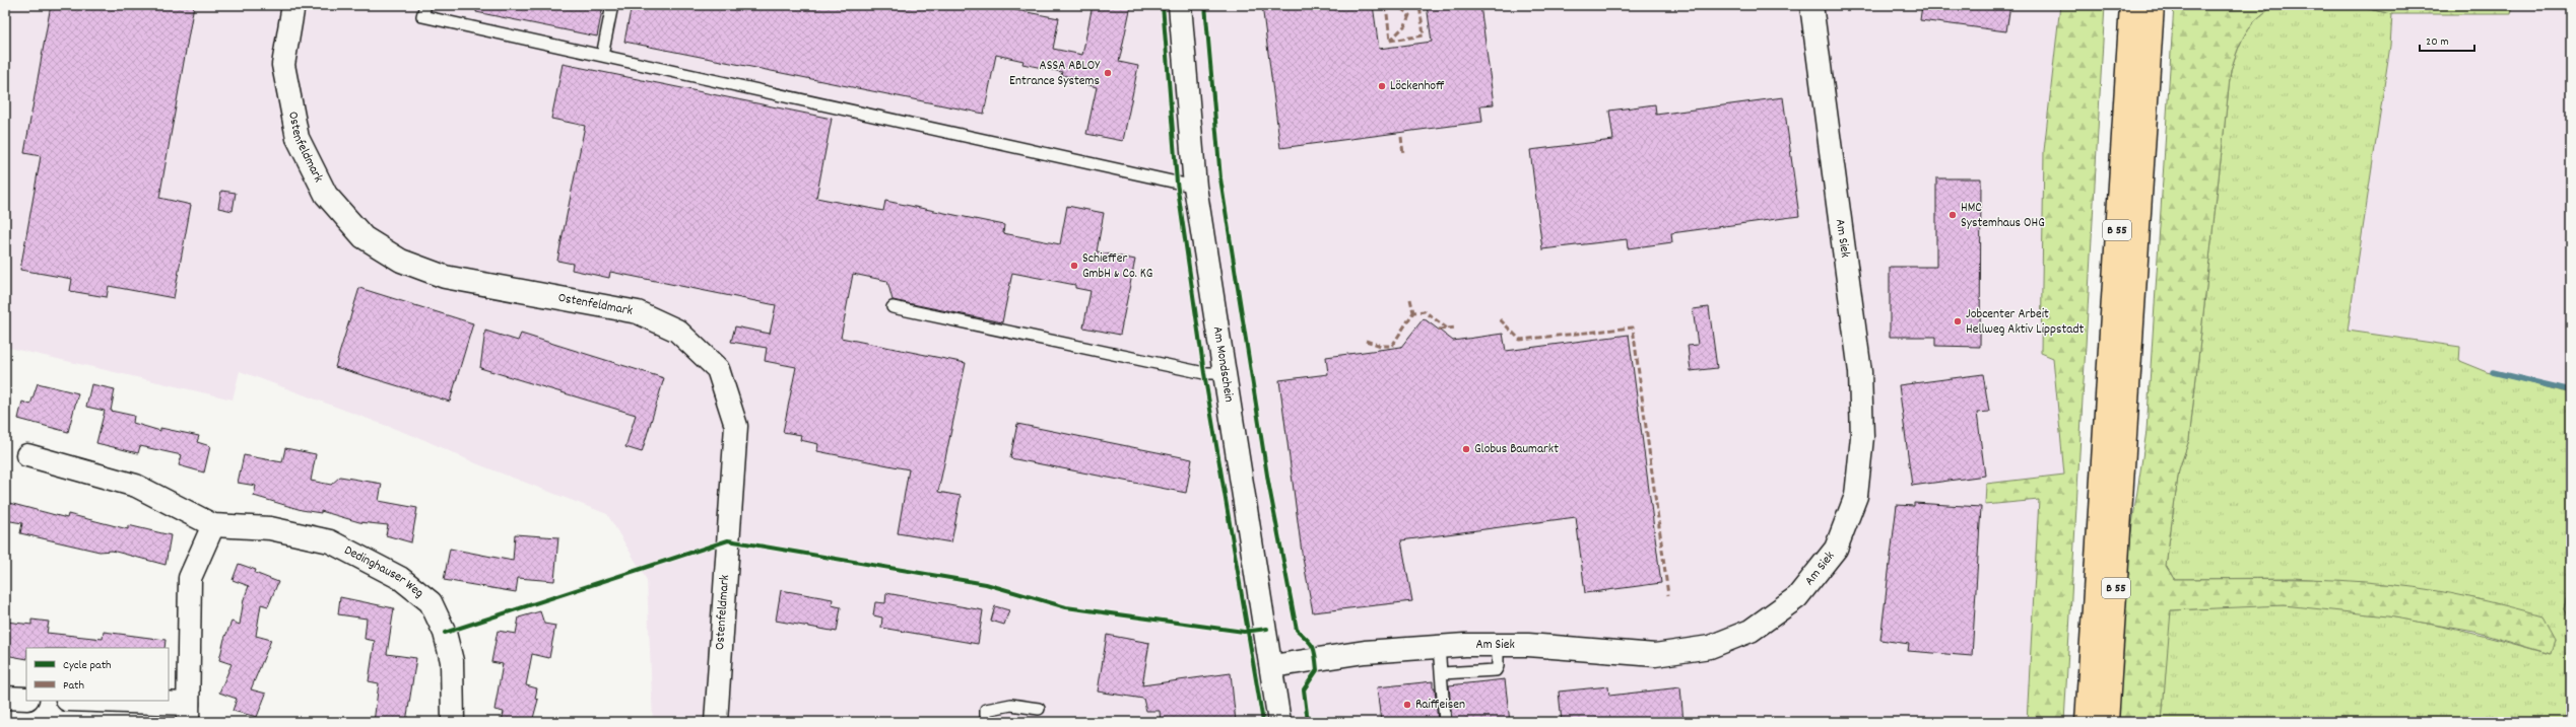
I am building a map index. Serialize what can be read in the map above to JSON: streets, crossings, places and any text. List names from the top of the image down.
{
  "streets": {
    "highway": ["B 55"],
    "street": [
      "Ostenfeldmark",
      "Am Siek",
      "Am Mondschein",
      "Dedinghauser Weg"
    ]
  },
  "crossings": [
    ["Am Siek", "Am Mondschein"]
  ],
  "places": [
    "ASSA ABLOY Entrance Systems",
    "Löckenhoff",
    "HMC Systemhaus OHG",
    "Schieffer GmbH & Co. KG",
    "Jobcenter Arbeit Hellweg Aktiv Lippstadt",
    "Globus Baumarkt",
    "Raiffeisen"
  ],
  "legend": ["Cycle path", "Path"],
  "scale_bar": "20 m"
}
